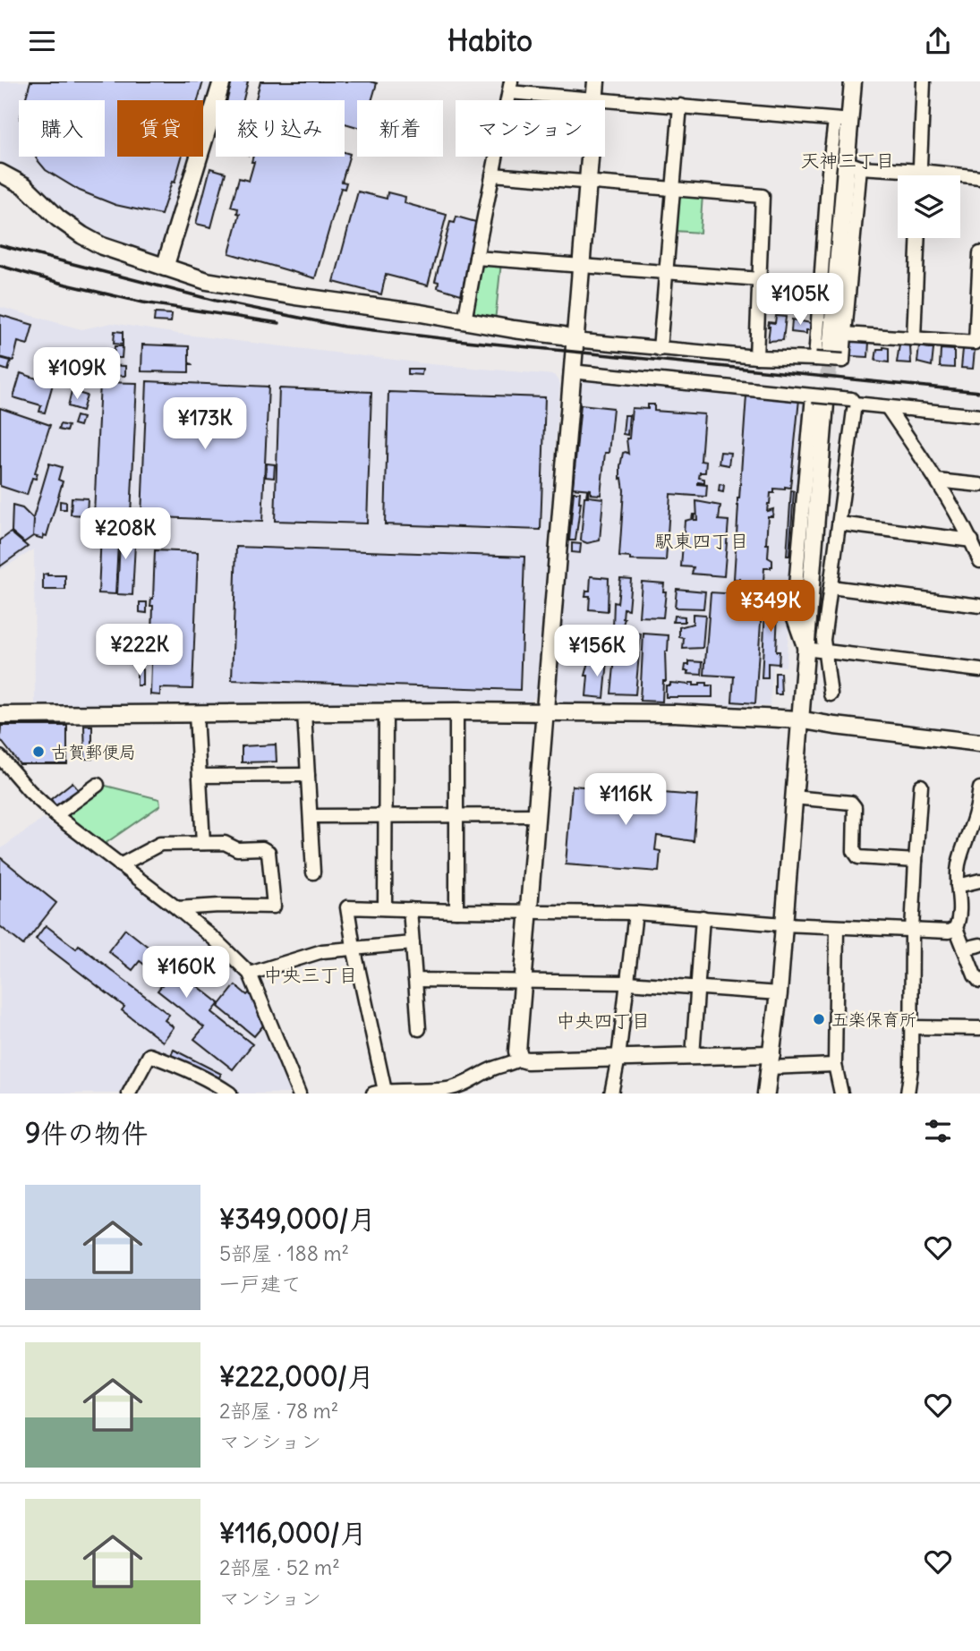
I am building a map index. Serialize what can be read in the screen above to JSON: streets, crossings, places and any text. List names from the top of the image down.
{
  "districts": [
    "天神三丁目",
    "駅東四丁目",
    "中央三丁目",
    "中央四丁目"
  ],
  "places": ["古賀郵便局", "五楽保育所"],
  "page": {
    "header": "Habito",
    "chip": [
      "購入",
      "賃貸",
      "絞り込み",
      "新着",
      "マンション"
    ],
    "price": [
      "¥105K",
      "¥109K",
      "¥173K",
      "¥208K",
      "¥349K",
      "¥222K",
      "¥156K",
      "¥116K",
      "¥160K"
    ],
    "heading": "9件の物件",
    "list": [
      {
        "name": "¥349,000/月",
        "note": "5部屋 · 188 m² · 一戸建て"
      },
      {
        "name": "¥222,000/月",
        "note": "2部屋 · 78 m² · マンション"
      },
      {
        "name": "¥116,000/月",
        "note": "2部屋 · 52 m² · マンション"
      }
    ]
  }
}
